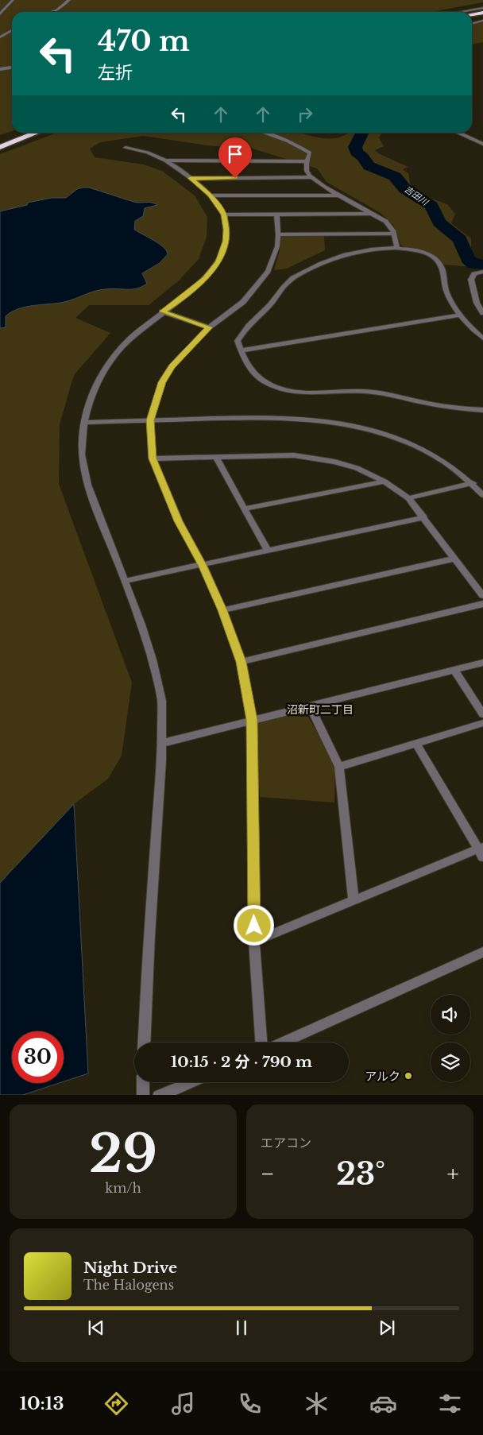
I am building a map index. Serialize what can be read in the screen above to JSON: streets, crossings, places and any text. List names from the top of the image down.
{
  "districts": ["沼新町二丁目"],
  "water": ["吉田川"],
  "places": ["アルク"],
  "page": {
    "turn": ["470 m", "左折"],
    "limit": "30",
    "trip": "10:15 · 2 分 · 790 m",
    "tile": [
      ["29", "km/h"],
      "エアコン"
    ],
    "heat": ["−", "23°", "+"],
    "song": ["Night Drive", "The Halogens"],
    "tabs": "10:13"
  }
}
